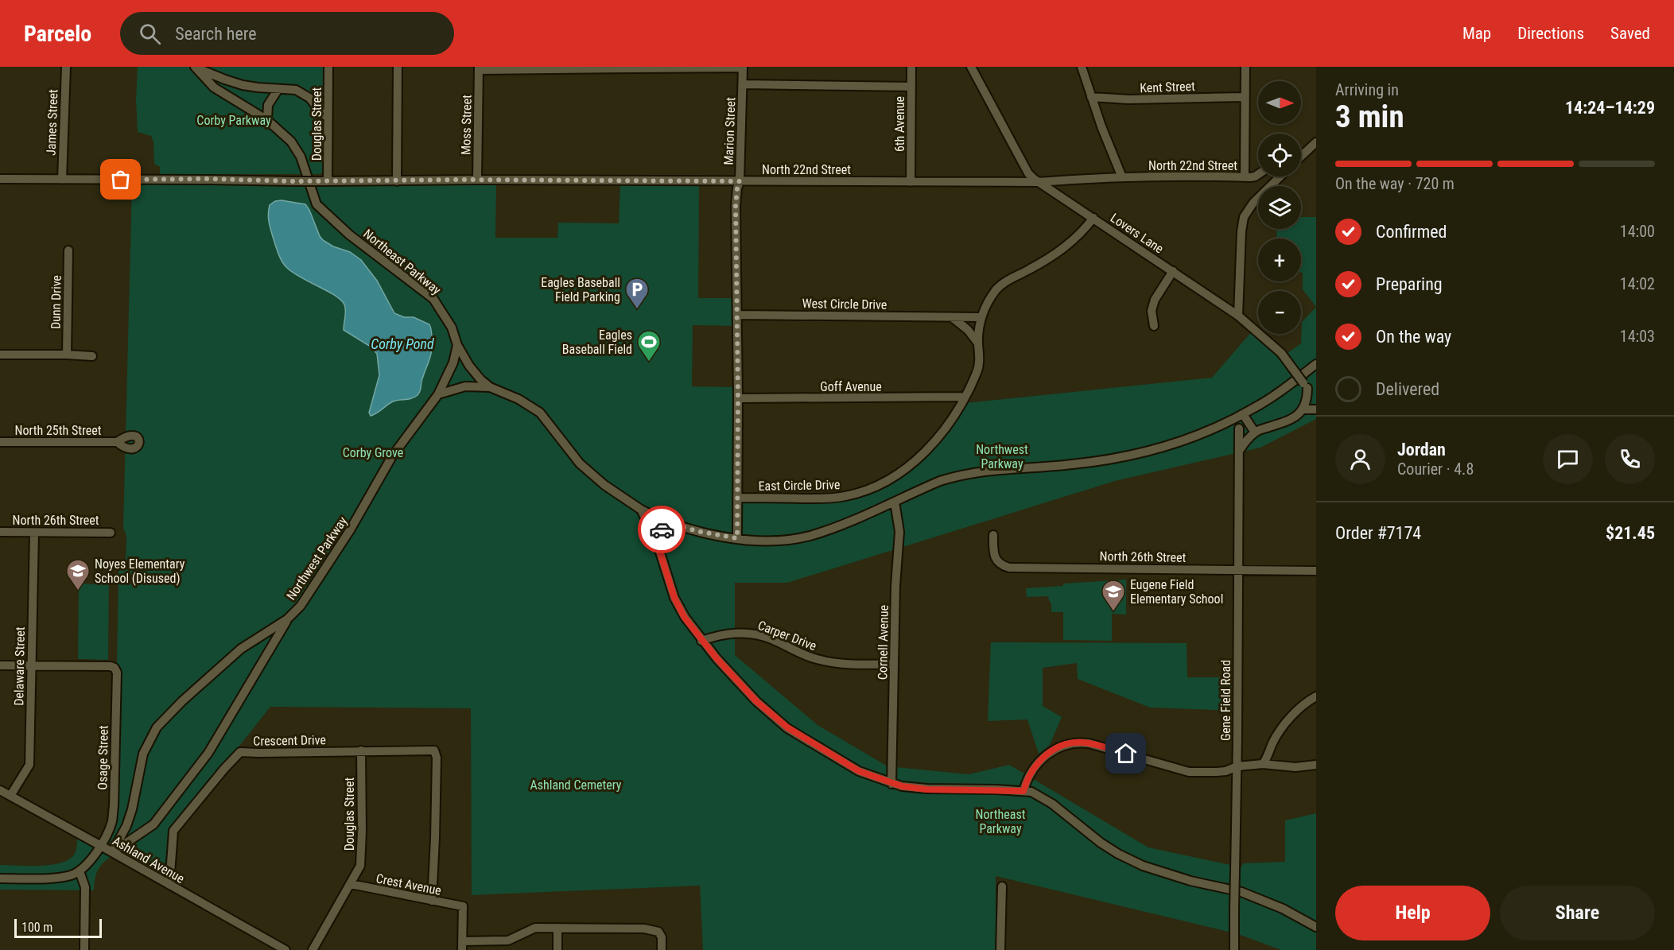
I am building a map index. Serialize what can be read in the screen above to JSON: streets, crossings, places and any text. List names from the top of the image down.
{
  "streets": {
    "street": [
      "Kent Street",
      "James Street",
      "Douglas Street",
      "6th Avenue",
      "Moss Street",
      "Marion Street",
      "North 22nd Street",
      "Lovers Lane",
      "Northeast Parkway",
      "Dunn Drive",
      "West Circle Drive",
      "Goff Avenue",
      "North 25th Street",
      "East Circle Drive",
      "North 26th Street",
      "Northwest Parkway",
      "Carper Drive",
      "Cornell Avenue",
      "Delaware Street",
      "Gene Field Road",
      "Crescent Drive",
      "Osage Street",
      "Ashland Avenue",
      "Crest Avenue"
    ]
  },
  "crossings": [
    ["James Street", "North 22nd Street"],
    ["Douglas Street", "North 22nd Street"],
    ["Douglas Street", "Crescent Drive"],
    ["Douglas Street", "Crest Avenue"],
    ["6th Avenue", "North 22nd Street"],
    ["Moss Street", "North 22nd Street"],
    ["Marion Street", "North 22nd Street"],
    ["Marion Street", "West Circle Drive"],
    ["Marion Street", "Goff Avenue"],
    ["Marion Street", "East Circle Drive"],
    ["North 22nd Street", "Lovers Lane"],
    ["Lovers Lane", "East Circle Drive"],
    ["Northeast Parkway", "Northwest Parkway"],
    ["Northeast Parkway", "Carper Drive"],
    ["Northeast Parkway", "Cornell Avenue"],
    ["West Circle Drive", "East Circle Drive"],
    ["Goff Avenue", "East Circle Drive"],
    ["North 26th Street", "Delaware Street"],
    ["North 26th Street", "Gene Field Road"],
    ["Northwest Parkway", "Ashland Avenue"],
    ["Carper Drive", "Cornell Avenue"],
    ["Delaware Street", "Osage Street"],
    ["Delaware Street", "Ashland Avenue"],
    ["Crescent Drive", "Ashland Avenue"],
    ["Crescent Drive", "Crest Avenue"],
    ["Osage Street", "Ashland Avenue"]
  ],
  "water": ["Corby Pond"],
  "parks": [
    "Corby Parkway",
    "Northwest Parkway",
    "Corby Grove",
    "Ashland Cemetery",
    "Northeast Parkway"
  ],
  "places": {
    "parking": ["Eagles Baseball Field Parking"],
    "sports": ["Eagles Baseball Field"],
    "school or university": ["Noyes Elementary School (Disused)", "Eugene Field Elementary School"]
  },
  "scale_bar": "100 m",
  "north": "right",
  "page": {
    "header": "Parcelo",
    "search": "Search here",
    "nav": ["Map", "Directions", "Saved"],
    "heading": ["3 min", "Arriving in", "14:24–14:29"],
    "panel": [
      "Jordan",
      "Courier · 4.8",
      "Order #7174",
      "$21.45"
    ],
    "map_buttons": ["+", "−"],
    "bar": "On the way · 720 m",
    "list": [
      ["Confirmed", "14:00"],
      ["Preparing", "14:02"],
      ["On the way", "14:03"],
      "Delivered"
    ],
    "buttons": ["Help", "Share"],
    "scale": "100 m"
  }
}
